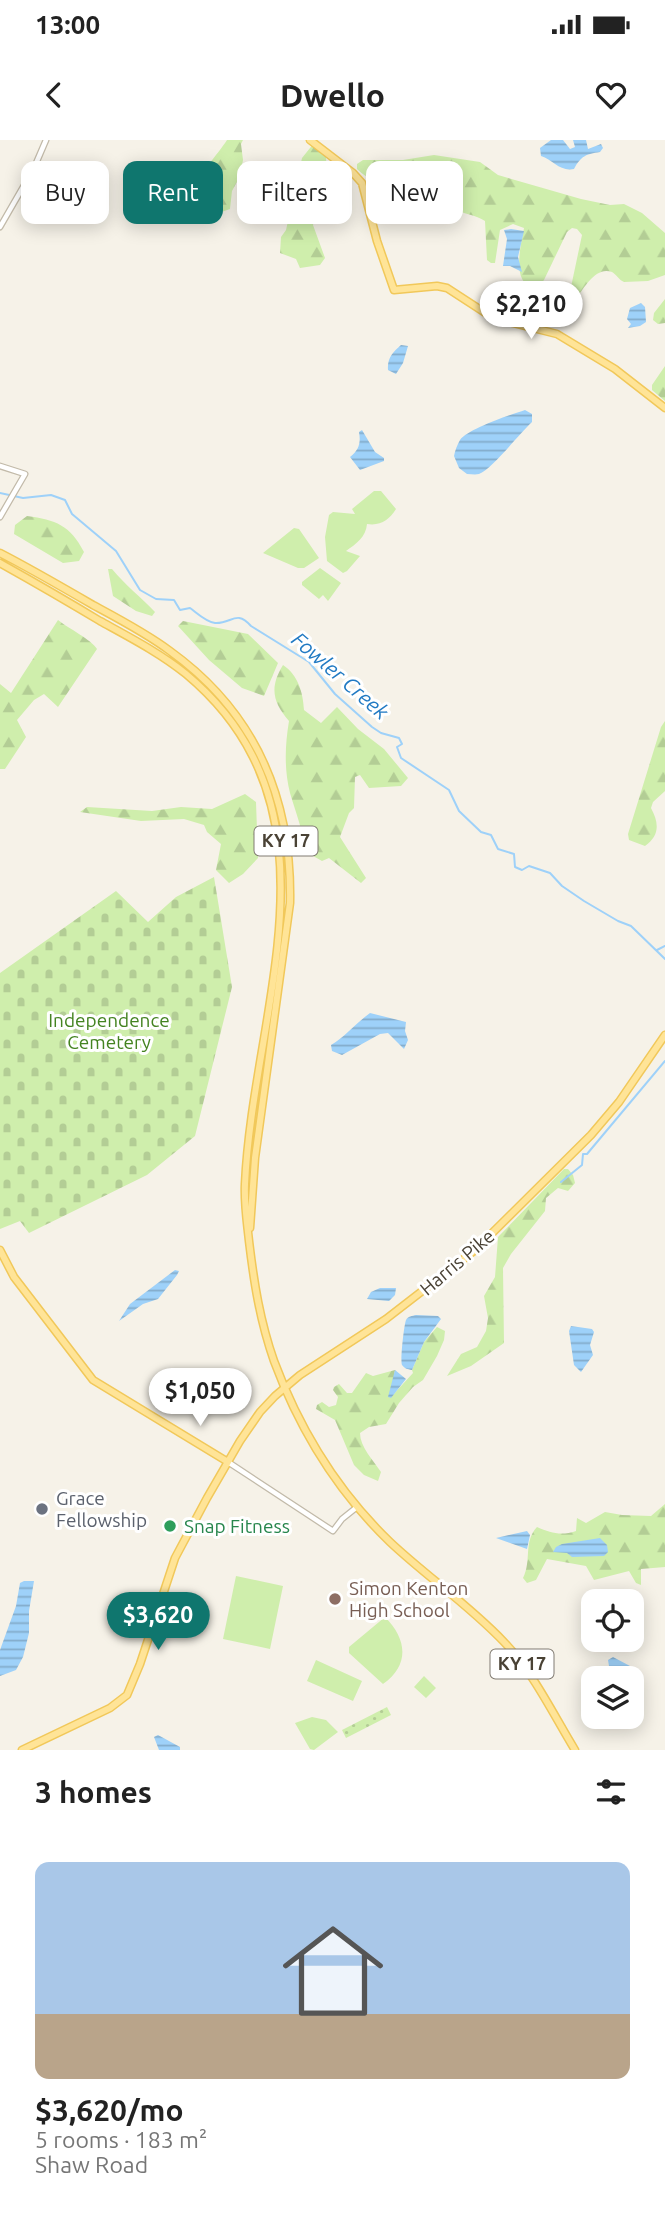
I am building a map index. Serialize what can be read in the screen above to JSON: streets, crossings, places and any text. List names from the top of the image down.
{
  "streets": {
    "main road": ["KY 17", "Harris Pike"]
  },
  "crossings": [
    ["KY 17", "Harris Pike"]
  ],
  "water": ["Fowler Creek"],
  "parks": ["Independence Cemetery"],
  "places": ["Grace Fellowship", "Snap Fitness", "Simon Kenton High School"],
  "page": {
    "status": "13:00",
    "header": "Dwello",
    "chip": [
      "Buy",
      "Rent",
      "Filters",
      "New"
    ],
    "price": ["$2,210", "$1,050", "$3,620"],
    "heading": "3 homes",
    "list": [
      {
        "name": "$3,620/mo",
        "note": "5 rooms · 183 m² · Shaw Road"
      }
    ]
  }
}
